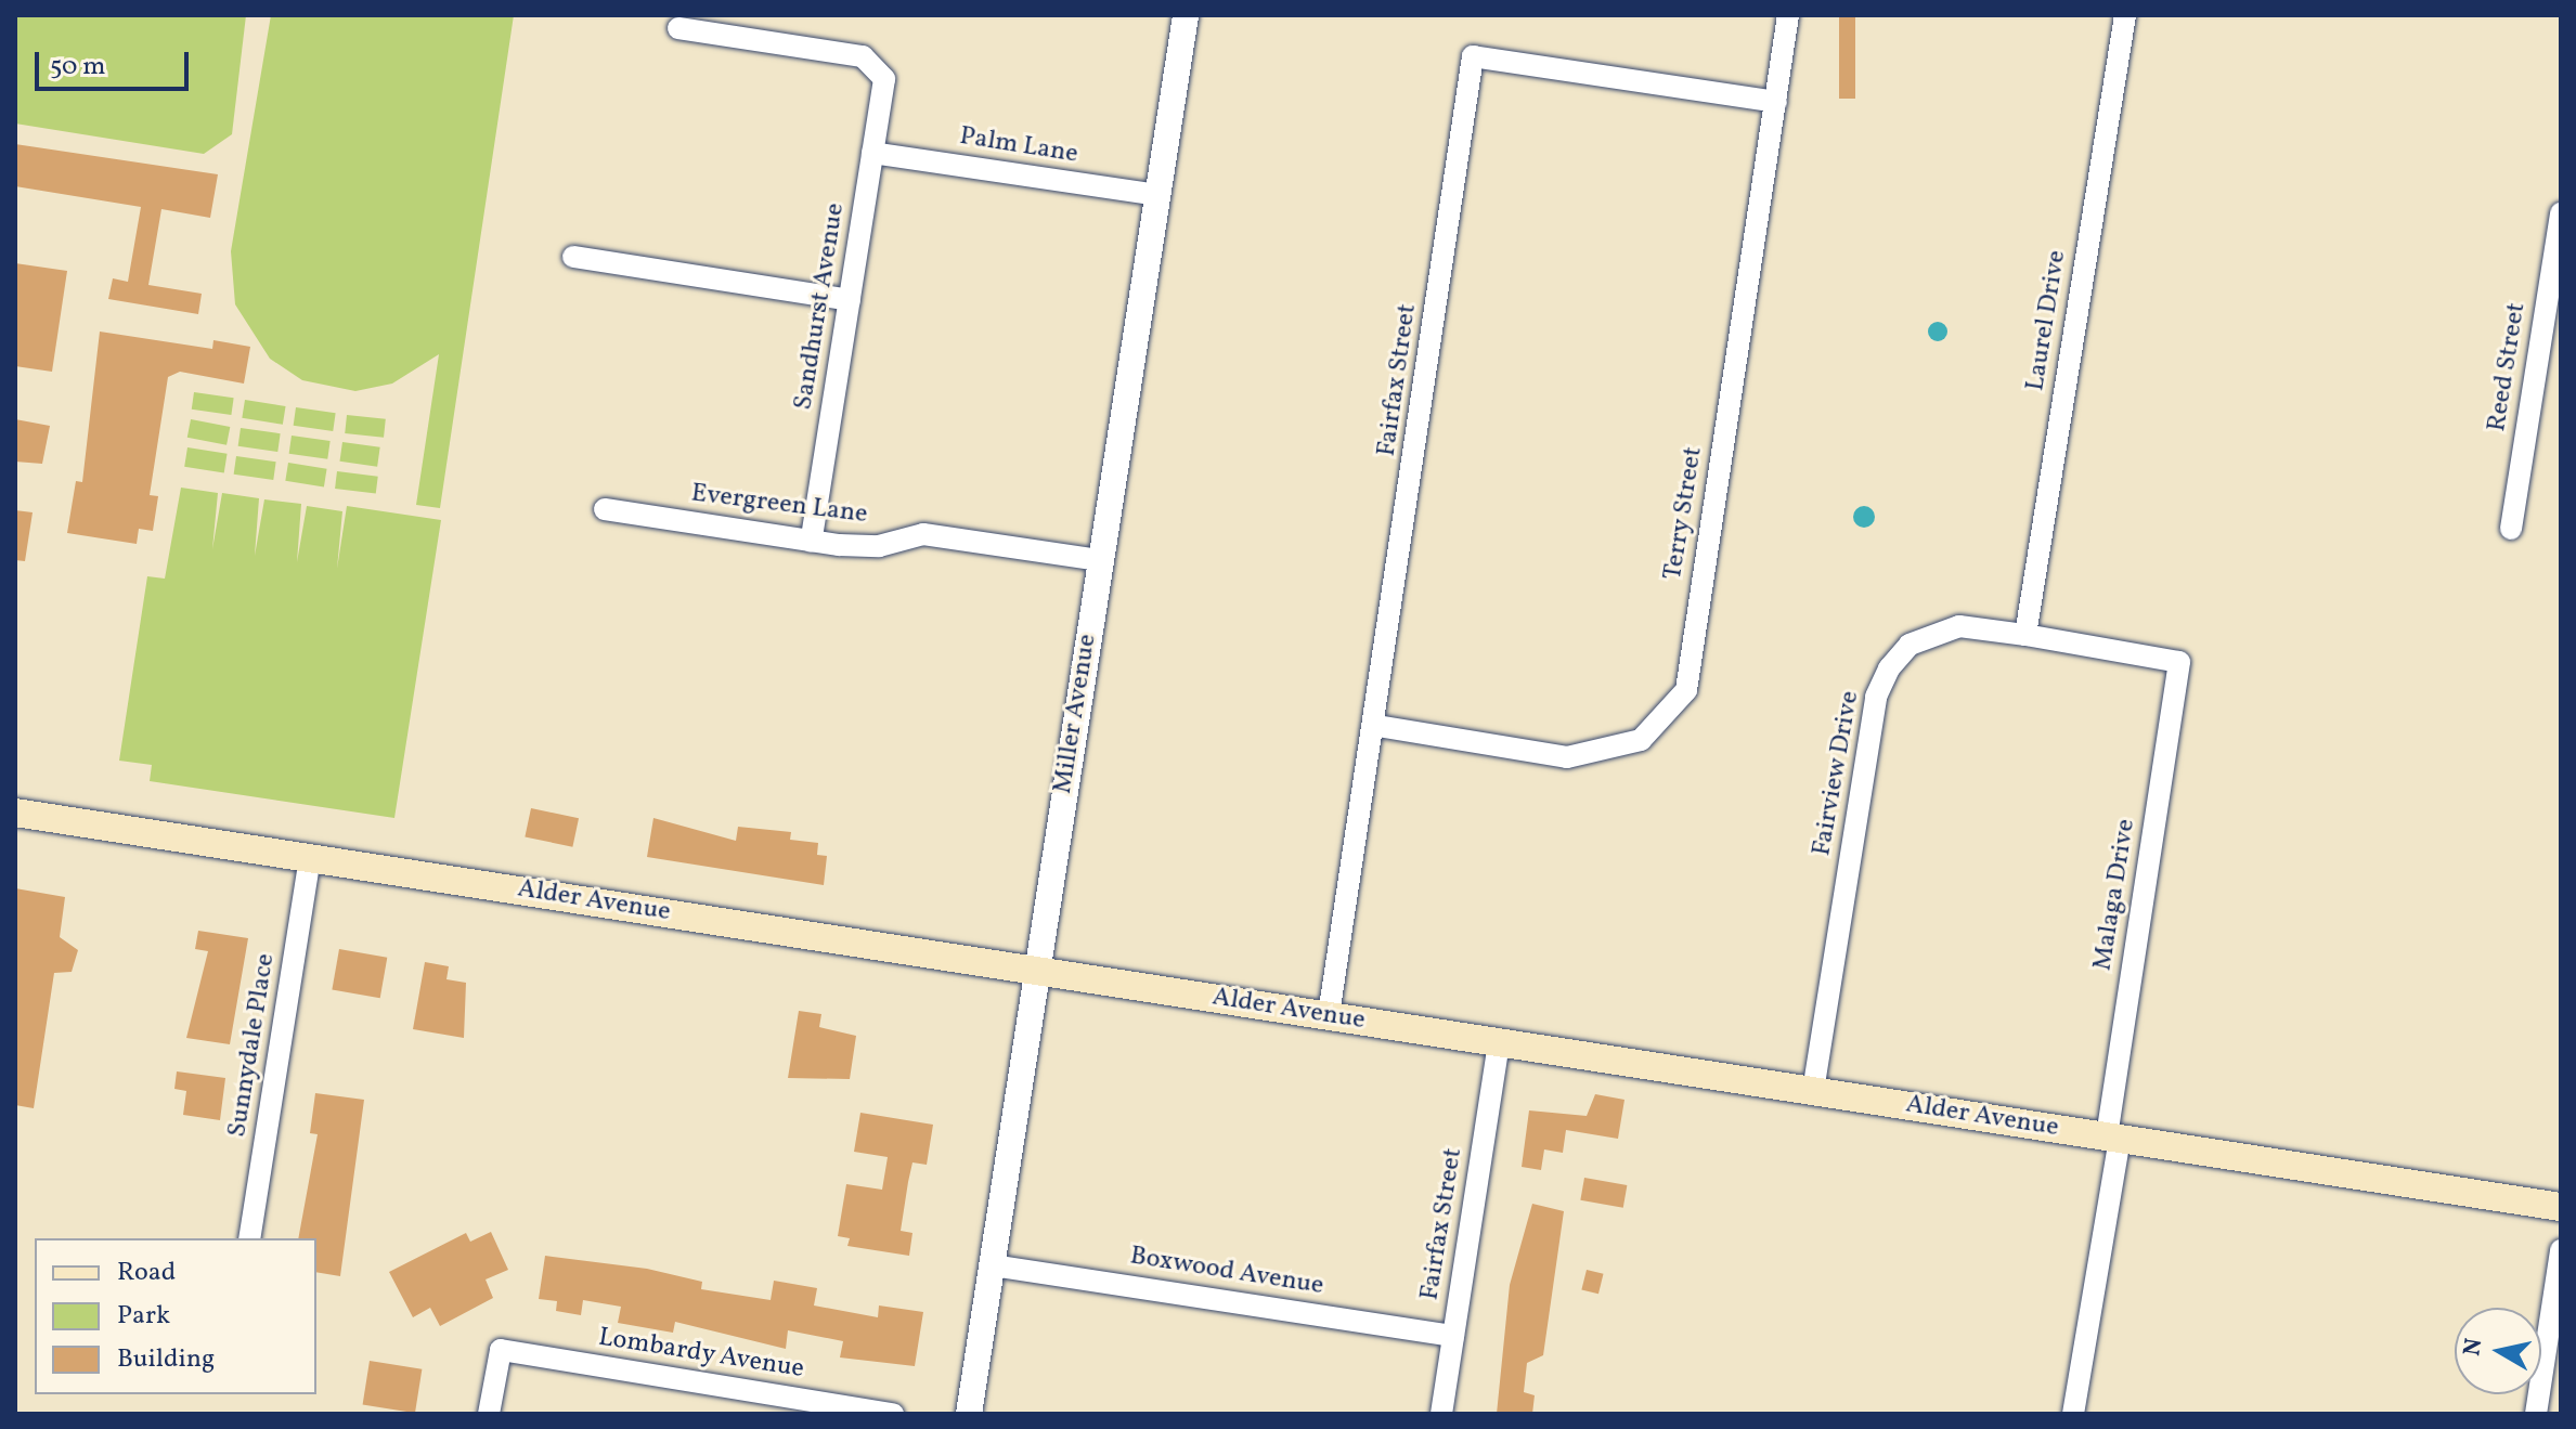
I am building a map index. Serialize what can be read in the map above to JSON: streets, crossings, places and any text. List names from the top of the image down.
{
  "streets": {
    "main road": ["Alder Avenue"],
    "street": [
      "Palm Lane",
      "Sandhurst Avenue",
      "Laurel Drive",
      "Reed Street",
      "Fairfax Street",
      "Evergreen Lane",
      "Terry Street",
      "Miller Avenue",
      "Fairview Drive",
      "Malaga Drive",
      "Sunnydale Place",
      "Boxwood Avenue",
      "Lombardy Avenue"
    ]
  },
  "crossings": [
    ["Palm Lane", "Sandhurst Avenue"],
    ["Palm Lane", "Miller Avenue"],
    ["Sandhurst Avenue", "Evergreen Lane"],
    ["Laurel Drive", "Fairview Drive"],
    ["Fairfax Street", "Terry Street"],
    ["Fairfax Street", "Alder Avenue"],
    ["Fairfax Street", "Boxwood Avenue"],
    ["Evergreen Lane", "Miller Avenue"],
    ["Miller Avenue", "Alder Avenue"],
    ["Miller Avenue", "Boxwood Avenue"],
    ["Fairview Drive", "Malaga Drive"],
    ["Fairview Drive", "Alder Avenue"],
    ["Malaga Drive", "Alder Avenue"],
    ["Alder Avenue", "Sunnydale Place"]
  ],
  "legend": ["Road", "Park", "Building"],
  "scale_bar": "50 m",
  "north": "left"
}
